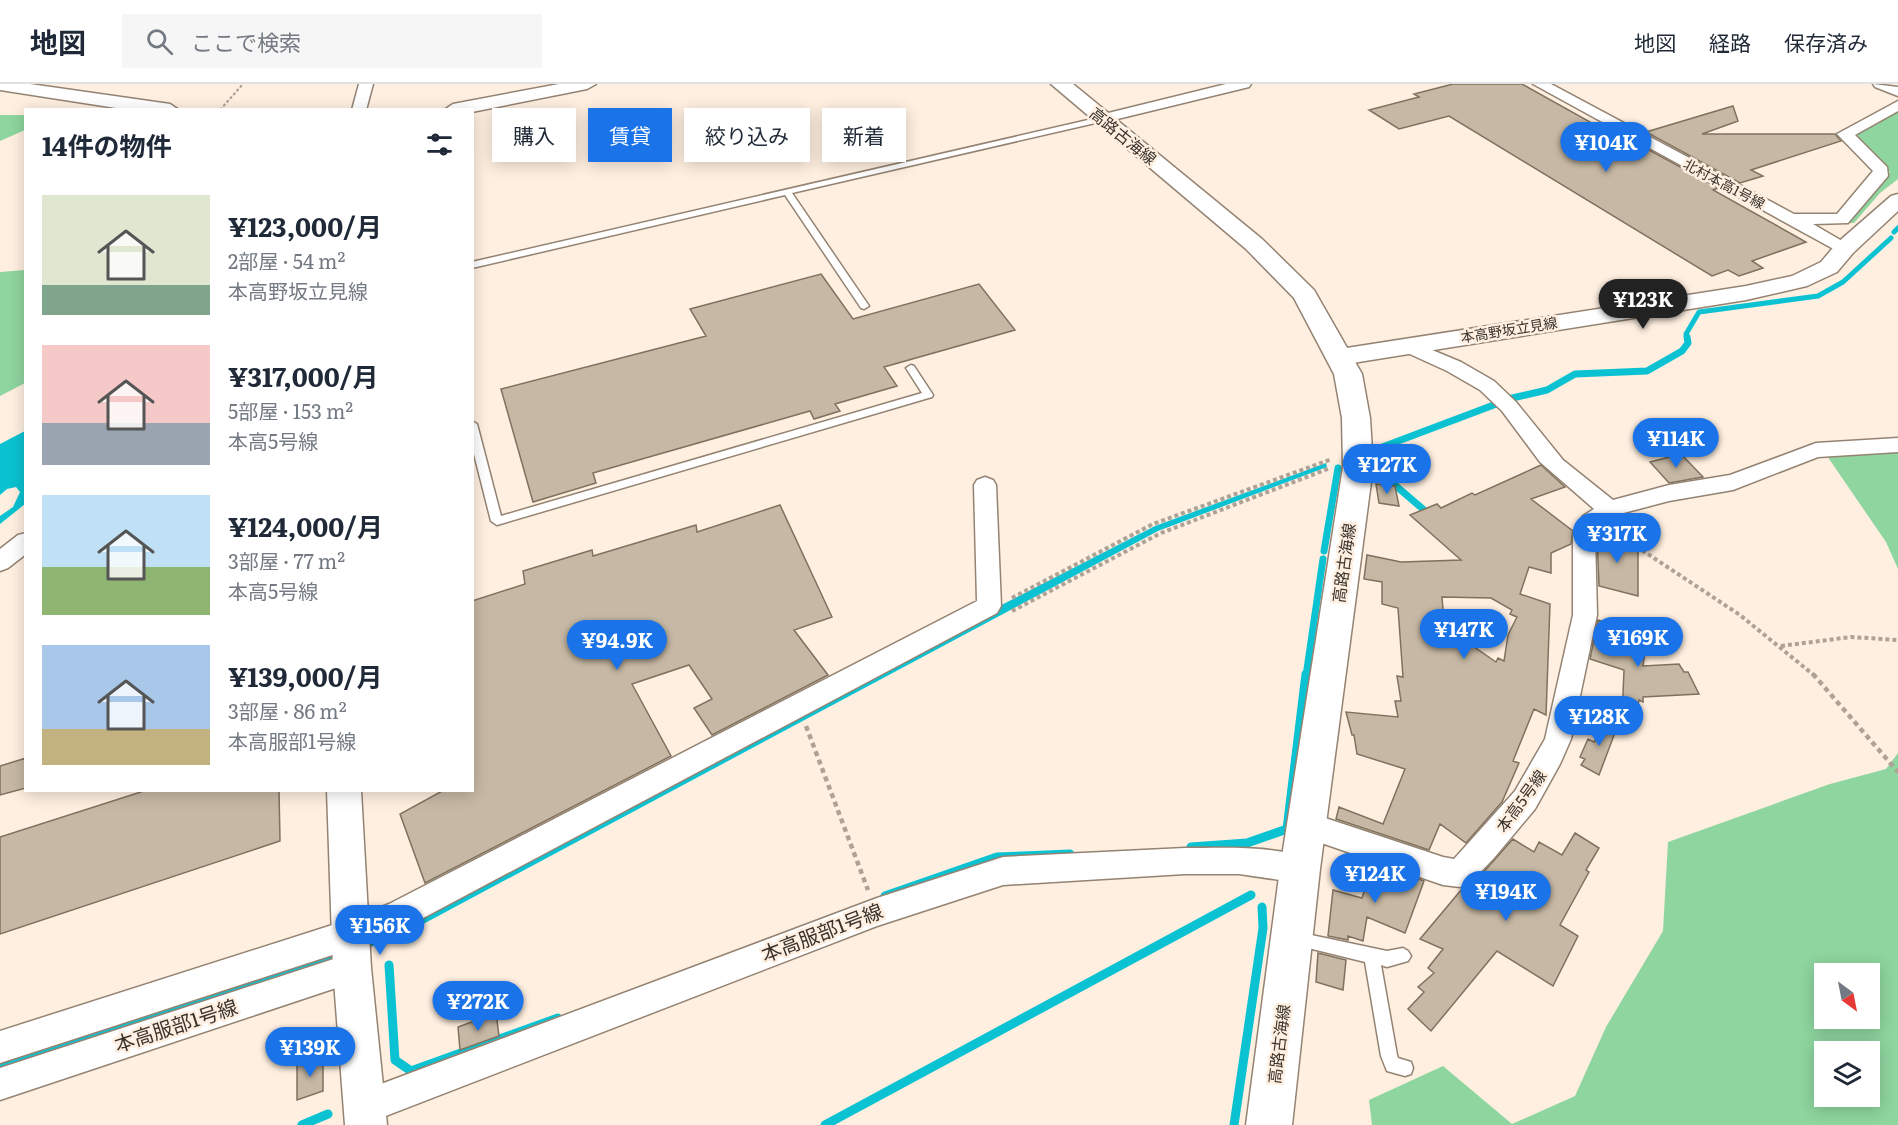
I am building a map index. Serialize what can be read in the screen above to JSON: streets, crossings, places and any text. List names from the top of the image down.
{
  "streets": {
    "main road": ["高路古海線"],
    "street": [
      "北村本高1号線",
      "本高野坂立見線",
      "本高5号線",
      "本高服部1号線"
    ]
  },
  "crossings": [
    ["高路古海線", "本高野坂立見線"],
    ["高路古海線", "本高5号線"],
    ["高路古海線", "本高服部1号線"],
    ["北村本高1号線", "本高野坂立見線"]
  ],
  "north": "bottom right",
  "page": {
    "header": "地図",
    "search": "ここで検索",
    "nav": ["地図", "経路", "保存済み"],
    "chip": [
      "購入",
      "賃貸",
      "絞り込み",
      "新着"
    ],
    "heading": "14件の物件",
    "price": [
      "¥104K",
      "¥123K",
      "¥114K",
      "¥127K",
      "¥317K",
      "¥147K",
      "¥169K",
      "¥94.9K",
      "¥128K",
      "¥124K",
      "¥194K",
      "¥156K",
      "¥272K",
      "¥139K"
    ],
    "list": [
      {
        "name": "¥123,000/月",
        "note": "2部屋 · 54 m² · 本高野坂立見線"
      },
      {
        "name": "¥317,000/月",
        "note": "5部屋 · 153 m² · 本高5号線"
      },
      {
        "name": "¥124,000/月",
        "note": "3部屋 · 77 m² · 本高5号線"
      },
      {
        "name": "¥139,000/月",
        "note": "3部屋 · 86 m² · 本高服部1号線"
      }
    ]
  }
}
